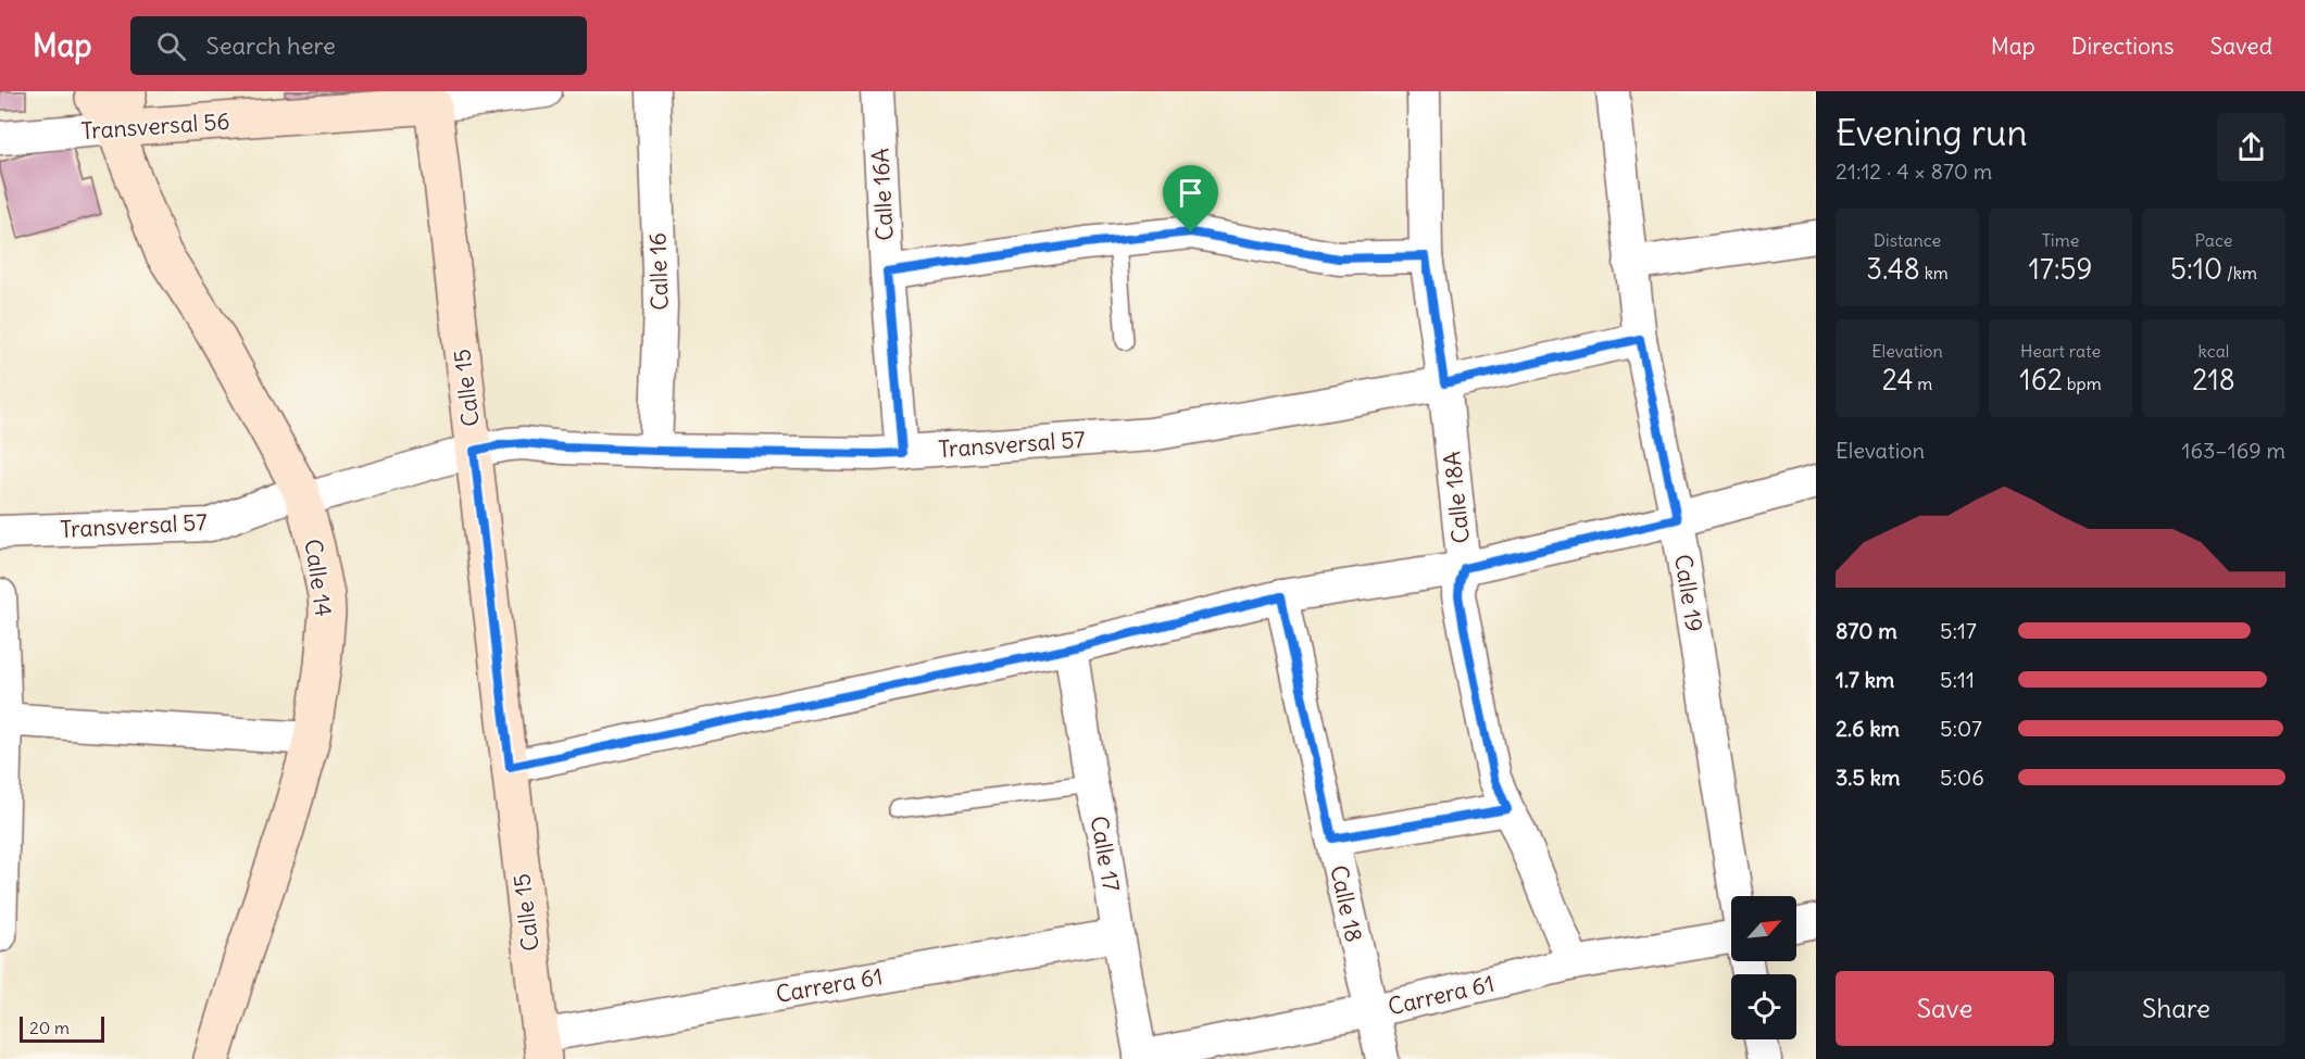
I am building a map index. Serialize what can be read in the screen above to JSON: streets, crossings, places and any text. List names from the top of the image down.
{
  "streets": {
    "street": [
      "Transversal 56",
      "Calle 16A",
      "Calle 16",
      "Calle 15",
      "Transversal 57",
      "Calle 18A",
      "Calle 14",
      "Calle 19",
      "Calle 17",
      "Calle 18",
      "Carrera 61"
    ]
  },
  "crossings": [
    ["Transversal 56", "Calle 15"],
    ["Transversal 56", "Calle 14"],
    ["Calle 16A", "Transversal 57"],
    ["Calle 16", "Transversal 57"],
    ["Calle 15", "Transversal 57"],
    ["Calle 15", "Carrera 61"],
    ["Transversal 57", "Calle 18A"],
    ["Transversal 57", "Calle 14"],
    ["Transversal 57", "Calle 19"],
    ["Calle 18A", "Carrera 61"],
    ["Calle 17", "Carrera 61"],
    ["Calle 18", "Carrera 61"]
  ],
  "scale_bar": "20 m",
  "north": "top right",
  "page": {
    "header": "Map",
    "search": "Search here",
    "nav": ["Map", "Directions", "Saved"],
    "heading": ["Evening run", "21:12 · 4 × 870 m"],
    "stats": [
      ["Distance", "3.48 km"],
      ["Time", "17:59"],
      ["Pace", "5:10 /km"],
      ["Elevation", "24 m"],
      ["Heart rate", "162 bpm"],
      ["kcal", "218"]
    ],
    "chart": ["Elevation", "163–169 m"],
    "list": [
      {
        "name": "870 m",
        "note": "5:17"
      },
      {
        "name": "1.7 km",
        "note": "5:11"
      },
      {
        "name": "2.6 km",
        "note": "5:07"
      },
      {
        "name": "3.5 km",
        "note": "5:06"
      }
    ],
    "buttons": ["Save", "Share"],
    "scale": "20 m"
  }
}
